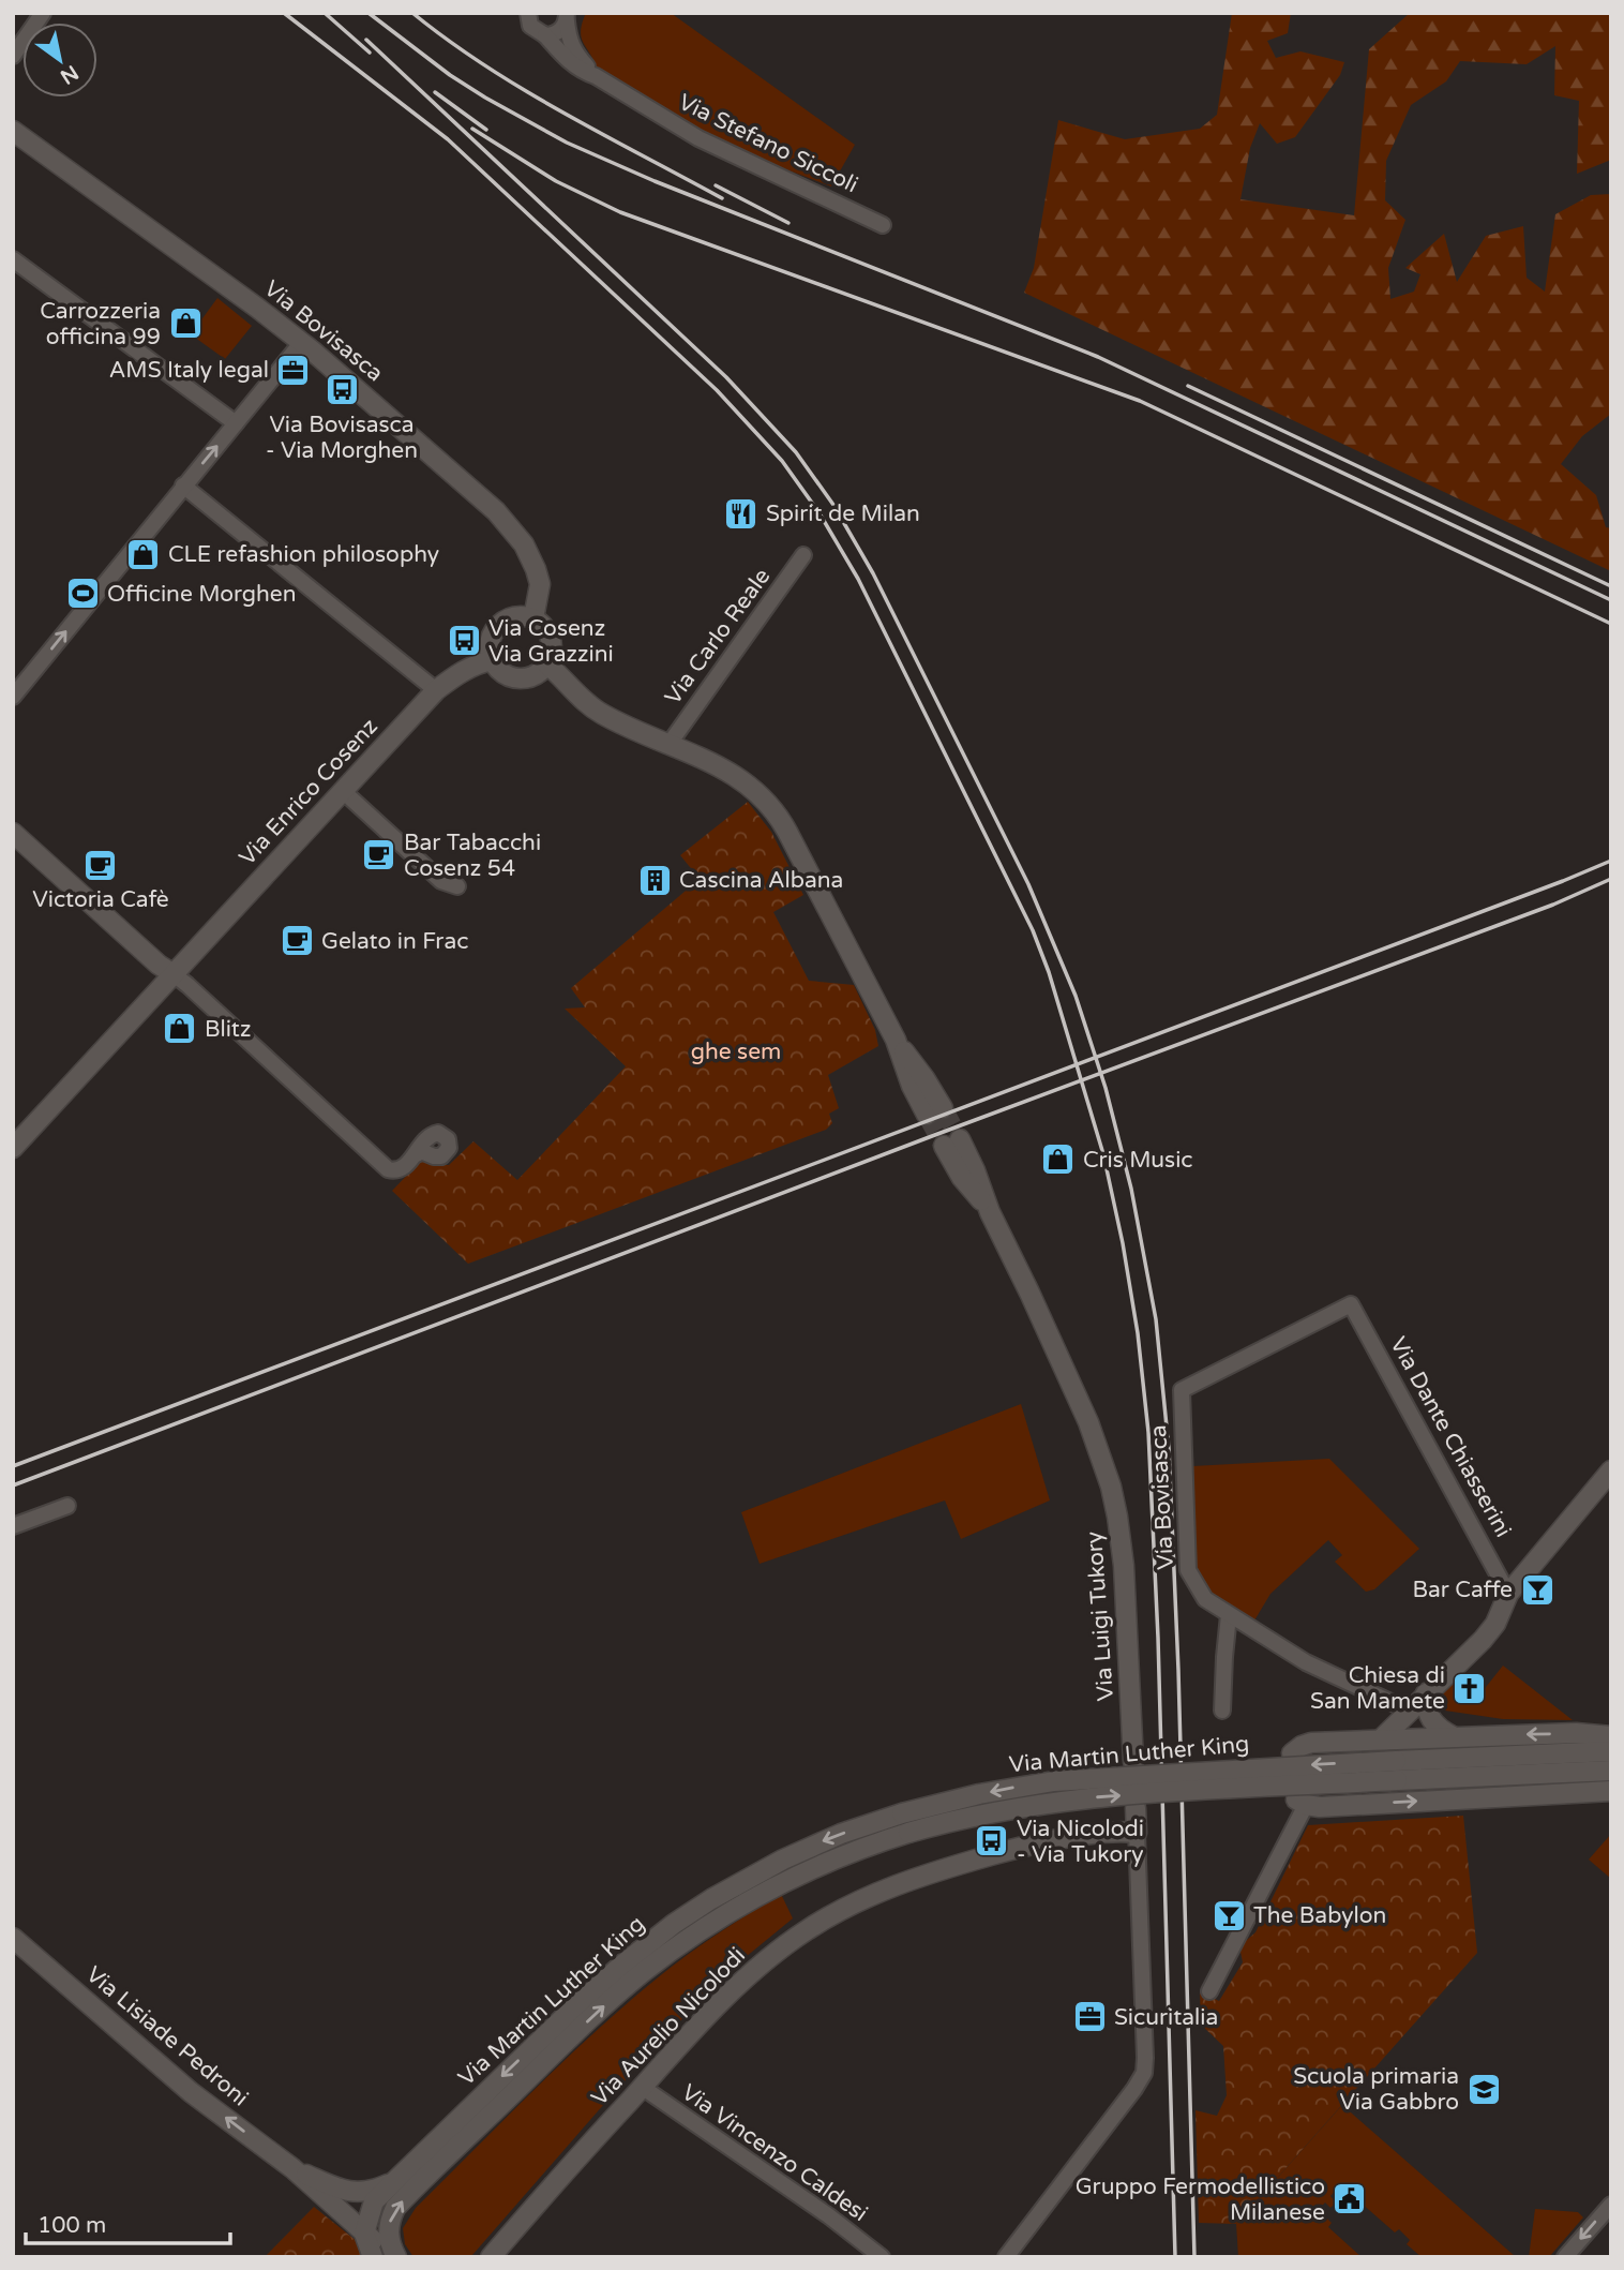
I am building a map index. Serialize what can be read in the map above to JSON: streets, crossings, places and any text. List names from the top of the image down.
{
  "streets": {
    "street": [
      "Via Stefano Siccoli",
      "Via Bovisasca",
      "Via Carlo Reale",
      "Via Enrico Cosenz",
      "Via Dante Chiasserini",
      "Via Luigi Tukory",
      "Via Martin Luther King",
      "Via Aurelio Nicolodi",
      "Via Lisiade Pedroni",
      "Via Vincenzo Caldesi"
    ]
  },
  "crossings": [
    ["Via Bovisasca", "Via Enrico Cosenz"],
    ["Via Bovisasca", "Via Dante Chiasserini"],
    ["Via Martin Luther King", "Via Lisiade Pedroni"],
    ["Via Aurelio Nicolodi", "Via Vincenzo Caldesi"]
  ],
  "one_way": ["Via Lisiade Pedroni"],
  "parks": ["ghe sem"],
  "places": {
    "shop": [
      "Carrozzeria officina 99",
      "CLE refashion philosophy",
      "Blitz",
      "Cris Music"
    ],
    "office": ["AMS Italy legal", "Sicuritalia"],
    "bus stop": ["Via Bovisasca - Via Morghen", "Via Cosenz Via Grazzini", "Via Nicolodi - Via Tukory"],
    "restaurant": ["Spirit de Milan"],
    "sports": ["Officine Morghen"],
    "cafe": ["Bar Tabacchi Cosenz 54", "Victoria Cafè", "Gelato in Frac"],
    "building": ["Cascina Albana"],
    "bar": ["Bar Caffe", "The Babylon"],
    "church": ["Chiesa di San Mamete"],
    "school or university": ["Scuola primaria Via Gabbro"],
    "public building": ["Gruppo Fermodellistico Milanese"]
  },
  "scale_bar": "100 m",
  "north": "bottom right"
}
